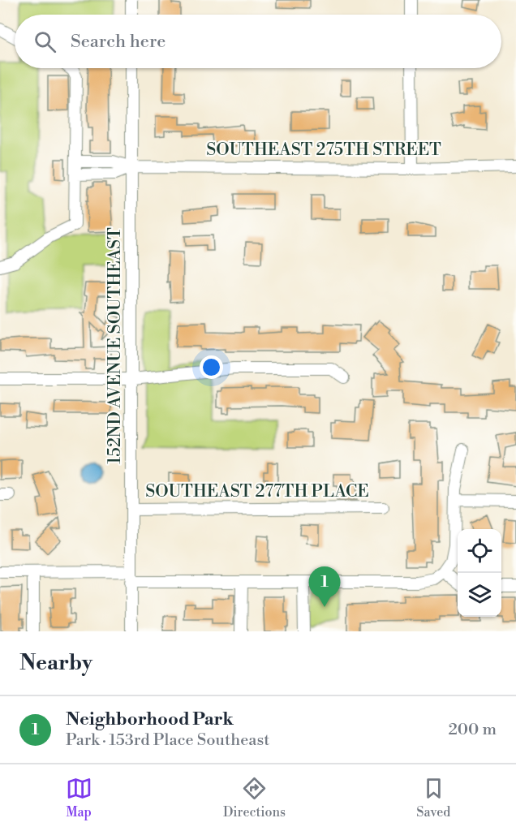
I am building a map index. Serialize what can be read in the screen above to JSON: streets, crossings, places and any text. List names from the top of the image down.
{
  "streets": {
    "street": ["SOUTHEAST 275TH STREET", "152ND AVENUE SOUTHEAST", "SOUTHEAST 277TH PLACE"]
  },
  "crossings": [
    ["SOUTHEAST 275TH STREET", "152ND AVENUE SOUTHEAST"],
    ["152ND AVENUE SOUTHEAST", "SOUTHEAST 277TH PLACE"]
  ],
  "page": {
    "search": "Search here",
    "pins": "1",
    "heading": "Nearby",
    "list": [
      {
        "mark": "1",
        "name": "Neighborhood Park",
        "note": "Park · 153rd Place Southeast",
        "value": "200 m"
      }
    ],
    "nav": ["Map", "Directions", "Saved"]
  }
}
